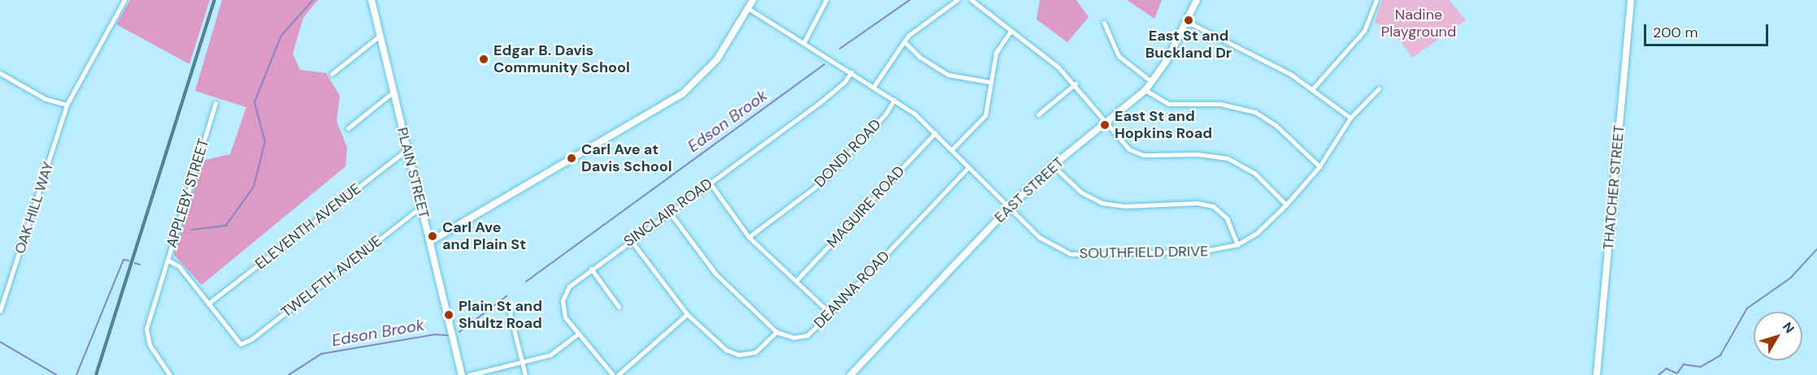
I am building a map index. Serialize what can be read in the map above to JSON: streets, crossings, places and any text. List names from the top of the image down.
{
  "streets": {
    "street": [
      "DONDI ROAD",
      "PLAIN STREET",
      "THATCHER STREET",
      "EAST STREET",
      "APPLEBY STREET",
      "MAGUIRE ROAD",
      "OAK HILL WAY",
      "SINCLAIR ROAD",
      "ELEVENTH AVENUE",
      "SOUTHFIELD DRIVE",
      "TWELFTH AVENUE",
      "DEANNA ROAD"
    ]
  },
  "crossings": [
    ["DONDI ROAD", "SOUTHFIELD DRIVE"],
    ["PLAIN STREET", "ELEVENTH AVENUE"],
    ["PLAIN STREET", "TWELFTH AVENUE"],
    ["EAST STREET", "SOUTHFIELD DRIVE"],
    ["APPLEBY STREET", "ELEVENTH AVENUE"],
    ["APPLEBY STREET", "TWELFTH AVENUE"],
    ["MAGUIRE ROAD", "SOUTHFIELD DRIVE"],
    ["SINCLAIR ROAD", "SOUTHFIELD DRIVE"],
    ["SOUTHFIELD DRIVE", "DEANNA ROAD"]
  ],
  "water": ["Edson Brook"],
  "parks": ["Nadine Playground"],
  "places": [
    "East St and Buckland Dr",
    "Edgar B. Davis Community School",
    "East St and Hopkins Road",
    "Carl Ave at Davis School",
    "Carl Ave and Plain St",
    "Plain St and Shultz Road"
  ],
  "scale_bar": "200 m",
  "north": "top right"
}
